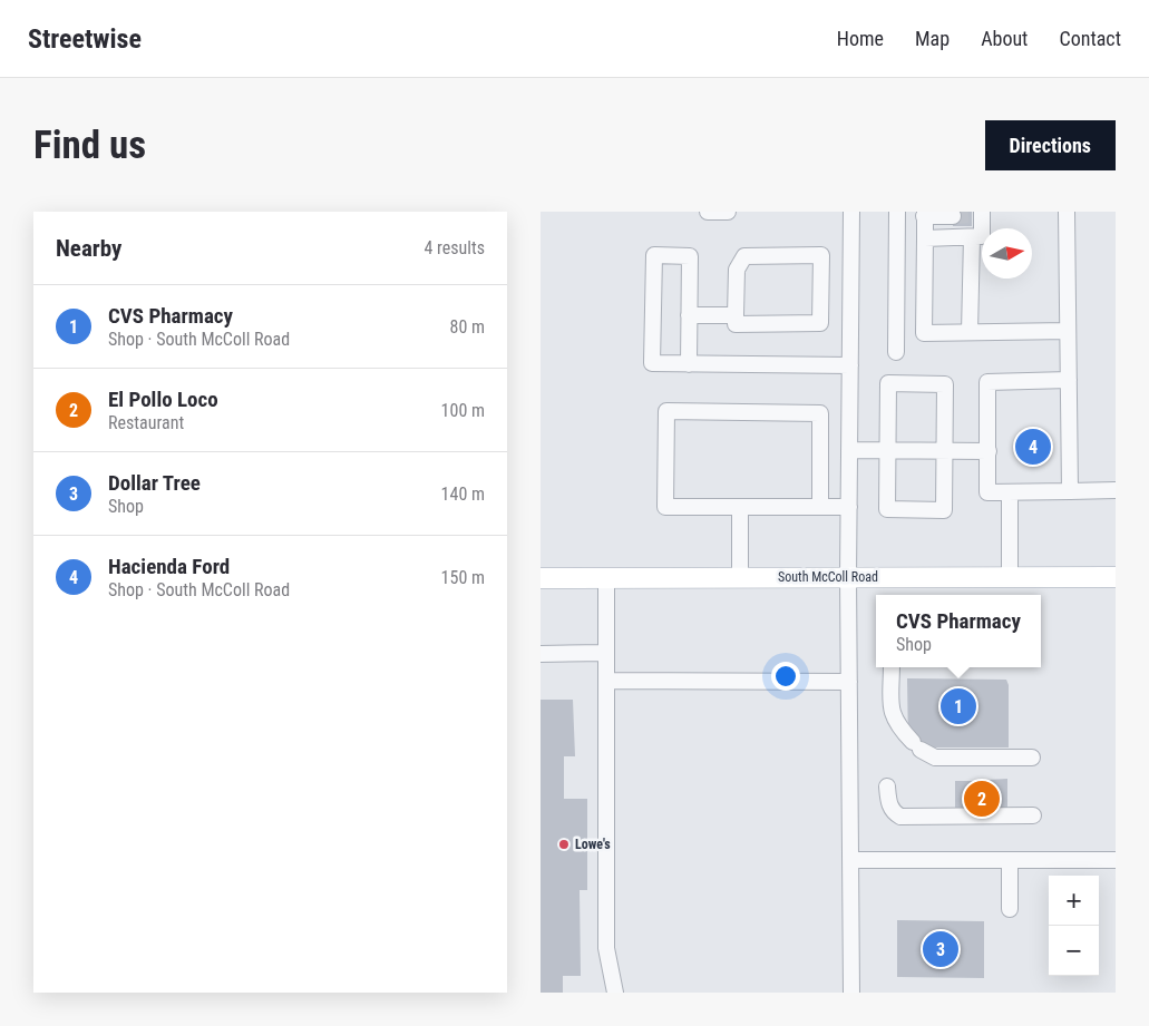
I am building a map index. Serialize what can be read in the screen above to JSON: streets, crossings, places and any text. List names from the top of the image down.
{
  "streets": {
    "main road": ["South McColl Road"]
  },
  "places": ["Lowe's"],
  "north": "right",
  "page": {
    "header": "Streetwise",
    "nav": [
      "Home",
      "Map",
      "About",
      "Contact"
    ],
    "buttons": "Directions",
    "title": "Find us",
    "heading": ["Nearby", "4 results"],
    "list": [
      {
        "mark": "1",
        "name": "CVS Pharmacy",
        "note": "Shop · South McColl Road",
        "value": "80 m"
      },
      {
        "mark": "2",
        "name": "El Pollo Loco",
        "note": "Restaurant",
        "value": "100 m"
      },
      {
        "mark": "3",
        "name": "Dollar Tree",
        "note": "Shop",
        "value": "140 m"
      },
      {
        "mark": "4",
        "name": "Hacienda Ford",
        "note": "Shop · South McColl Road",
        "value": "150 m"
      }
    ],
    "pins": [
      "4",
      "1",
      "2",
      "3"
    ],
    "popup": ["CVS Pharmacy", "Shop"],
    "map_buttons": ["+", "−"]
  }
}
